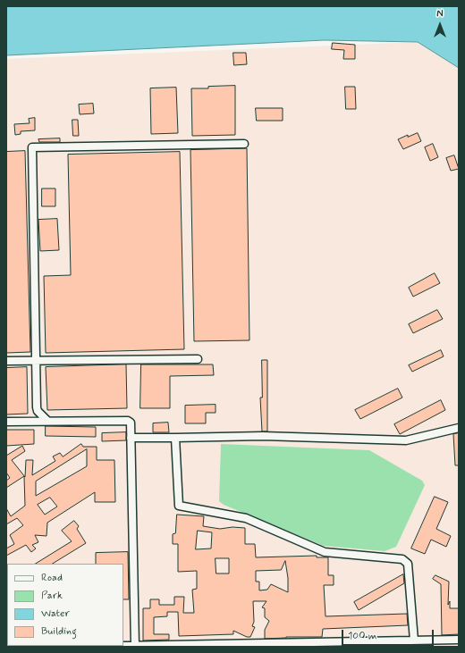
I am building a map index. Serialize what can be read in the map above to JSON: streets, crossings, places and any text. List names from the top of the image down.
{
  "legend": [
    "Road",
    "Park",
    "Water",
    "Building"
  ],
  "scale_bar": "100 m",
  "north": "top"
}
